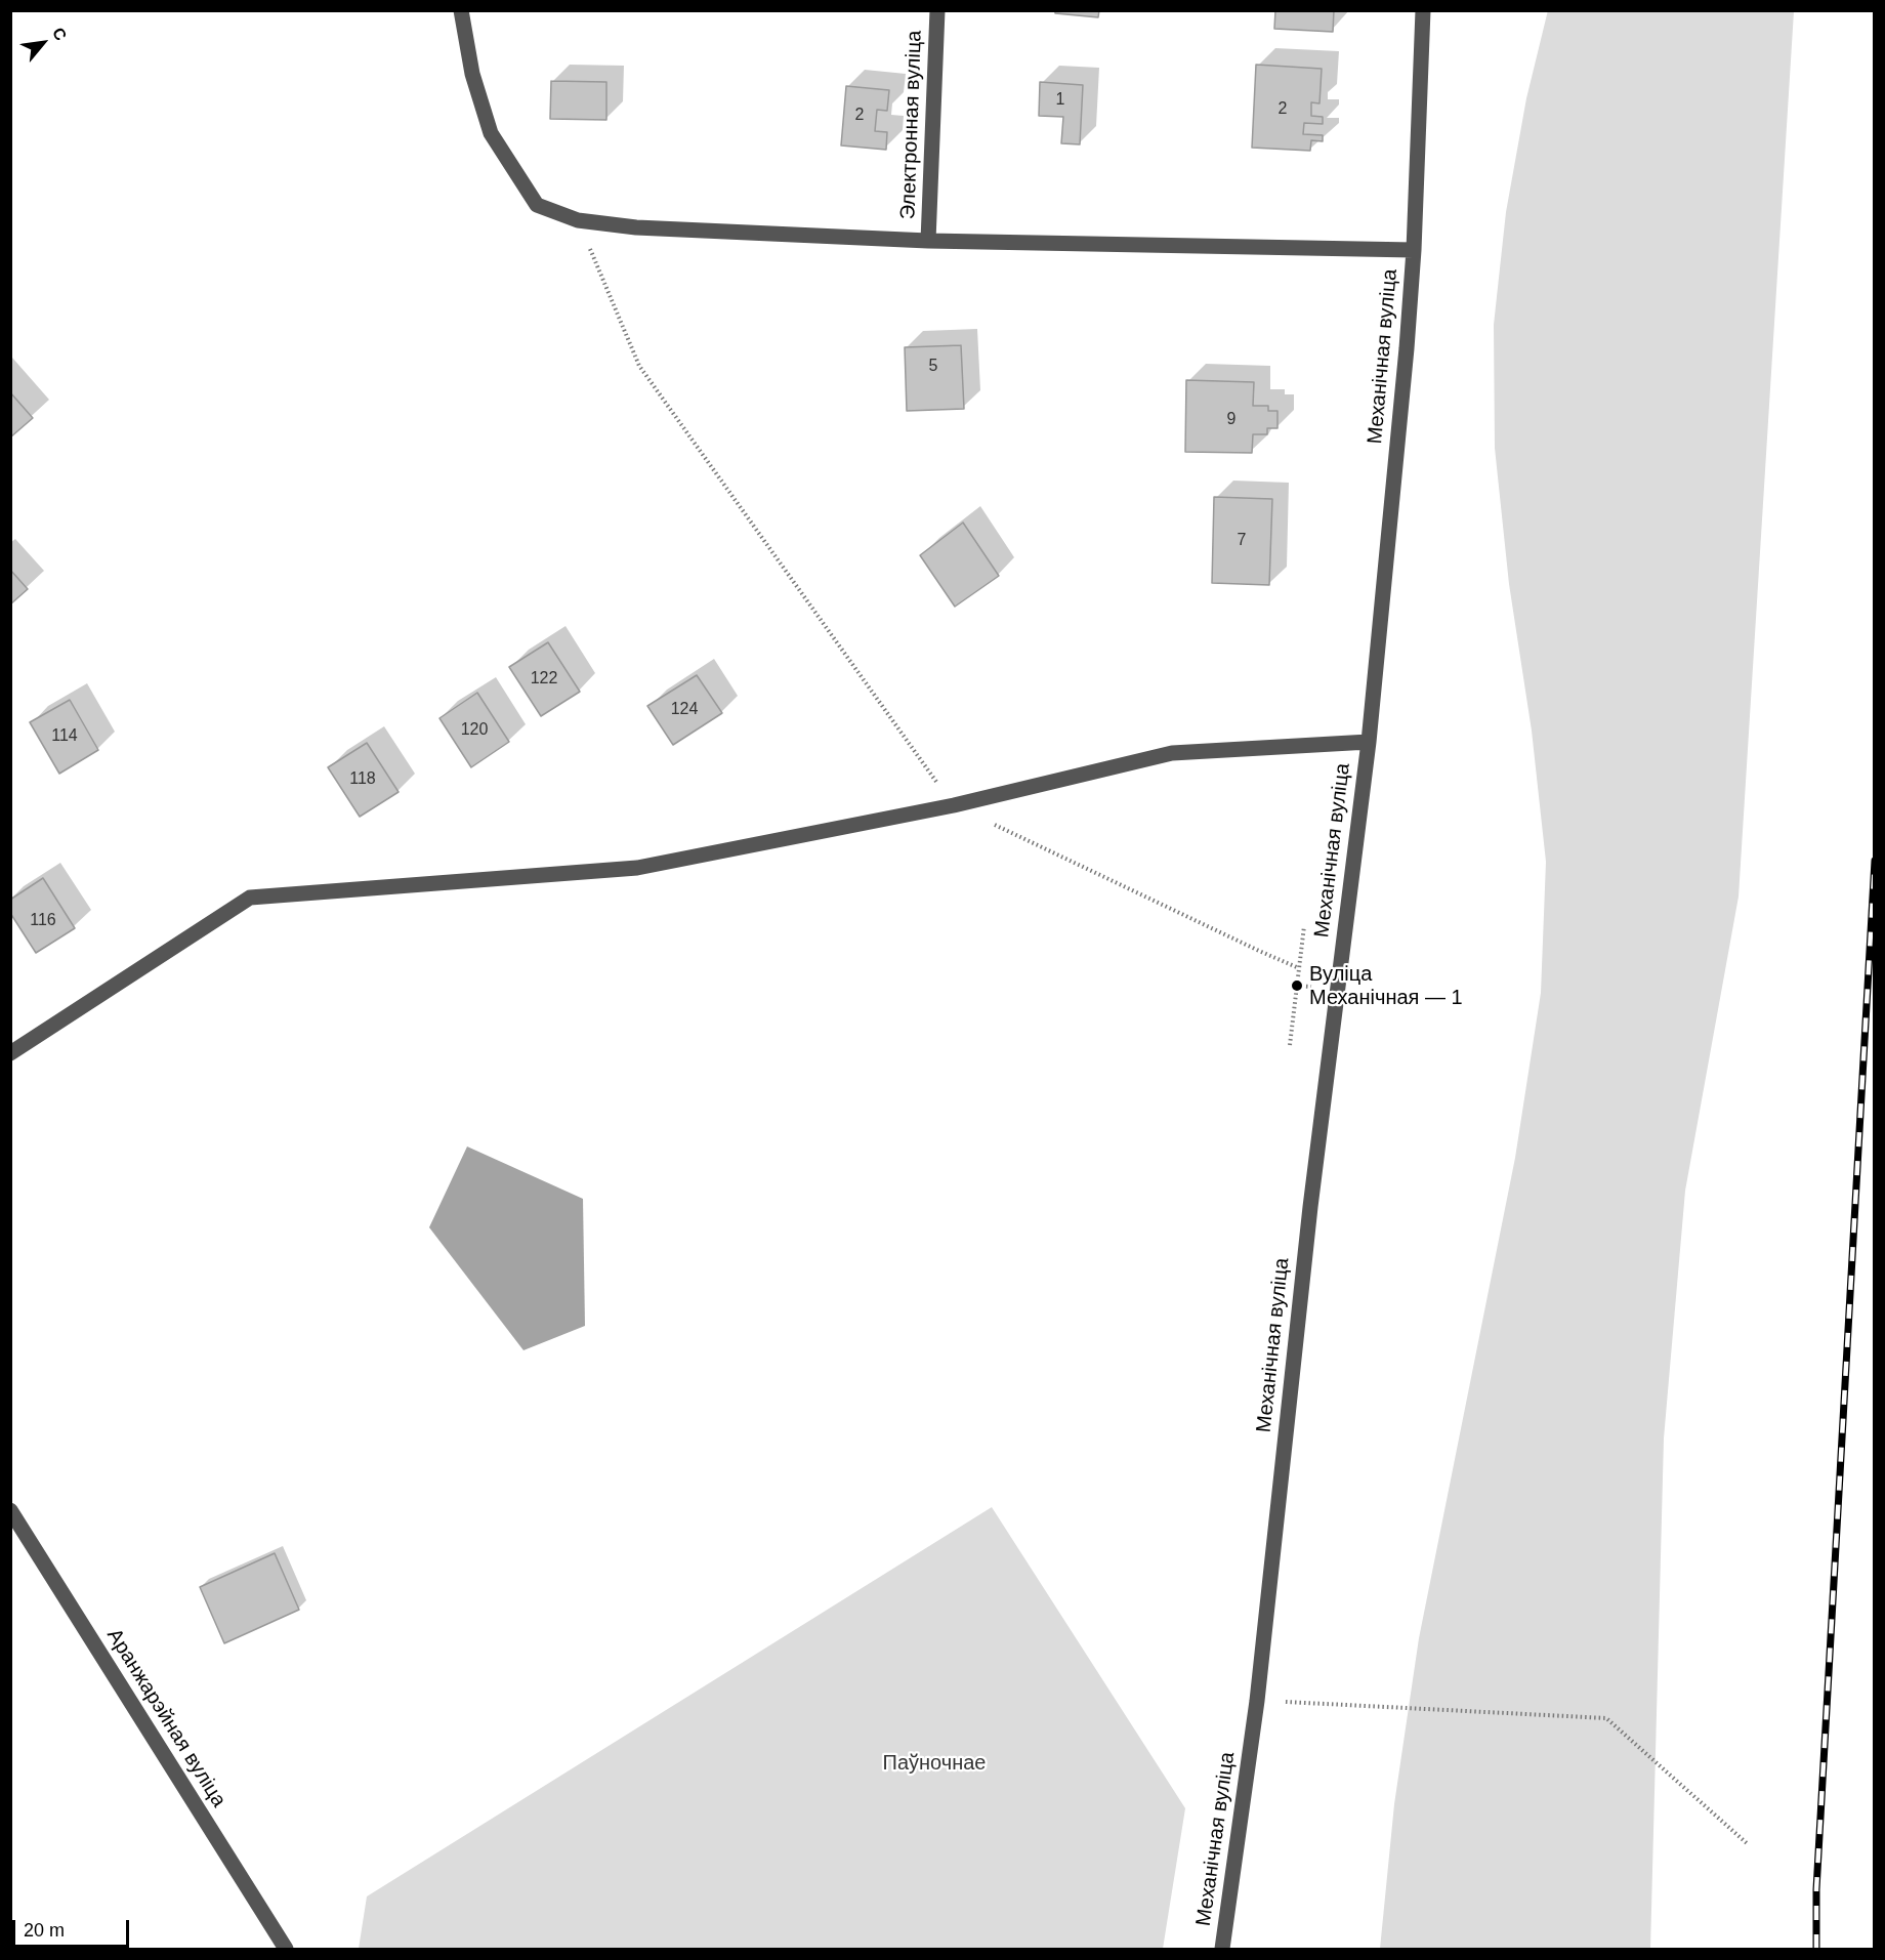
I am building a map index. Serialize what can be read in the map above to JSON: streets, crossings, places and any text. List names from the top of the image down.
{
  "streets": {
    "street": ["Электронная вуліца", "Механічная вуліца", "Аранжарэйная вуліца"]
  },
  "parks": ["Паўночнае"],
  "places": ["Вуліца Механічная — 1"],
  "house_numbers": [
    "1",
    "2",
    "2",
    "5",
    "9",
    "7",
    "122",
    "124",
    "120",
    "114",
    "118",
    "116"
  ],
  "scale_bar": "20 m",
  "north": "top right"
}
